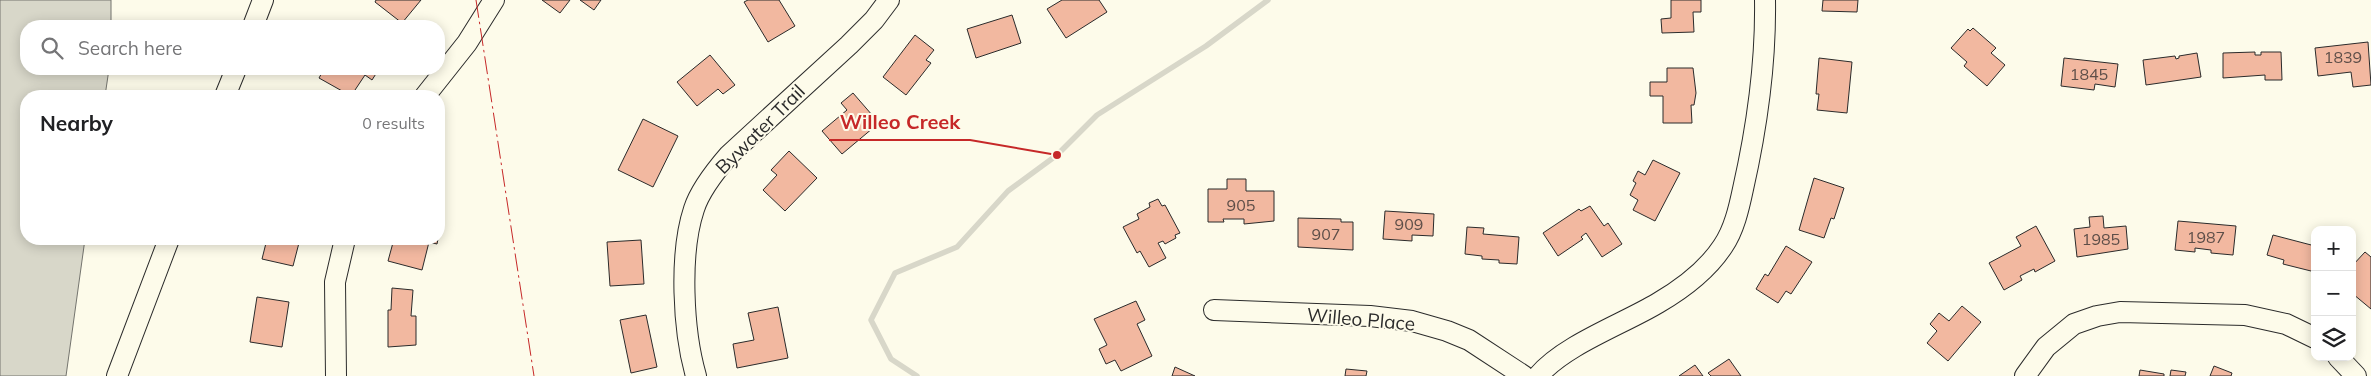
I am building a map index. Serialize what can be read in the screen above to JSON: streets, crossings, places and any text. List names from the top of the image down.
{
  "streets": {
    "street": ["Bywater Trail", "Willeo Place"]
  },
  "places": ["Willeo Creek"],
  "house_numbers": [
    "1839",
    "1845",
    "905",
    "909",
    "907",
    "1987",
    "1985"
  ],
  "page": {
    "search": "Search here",
    "heading": ["Nearby", "0 results"],
    "map_buttons": ["+", "−"]
  }
}
